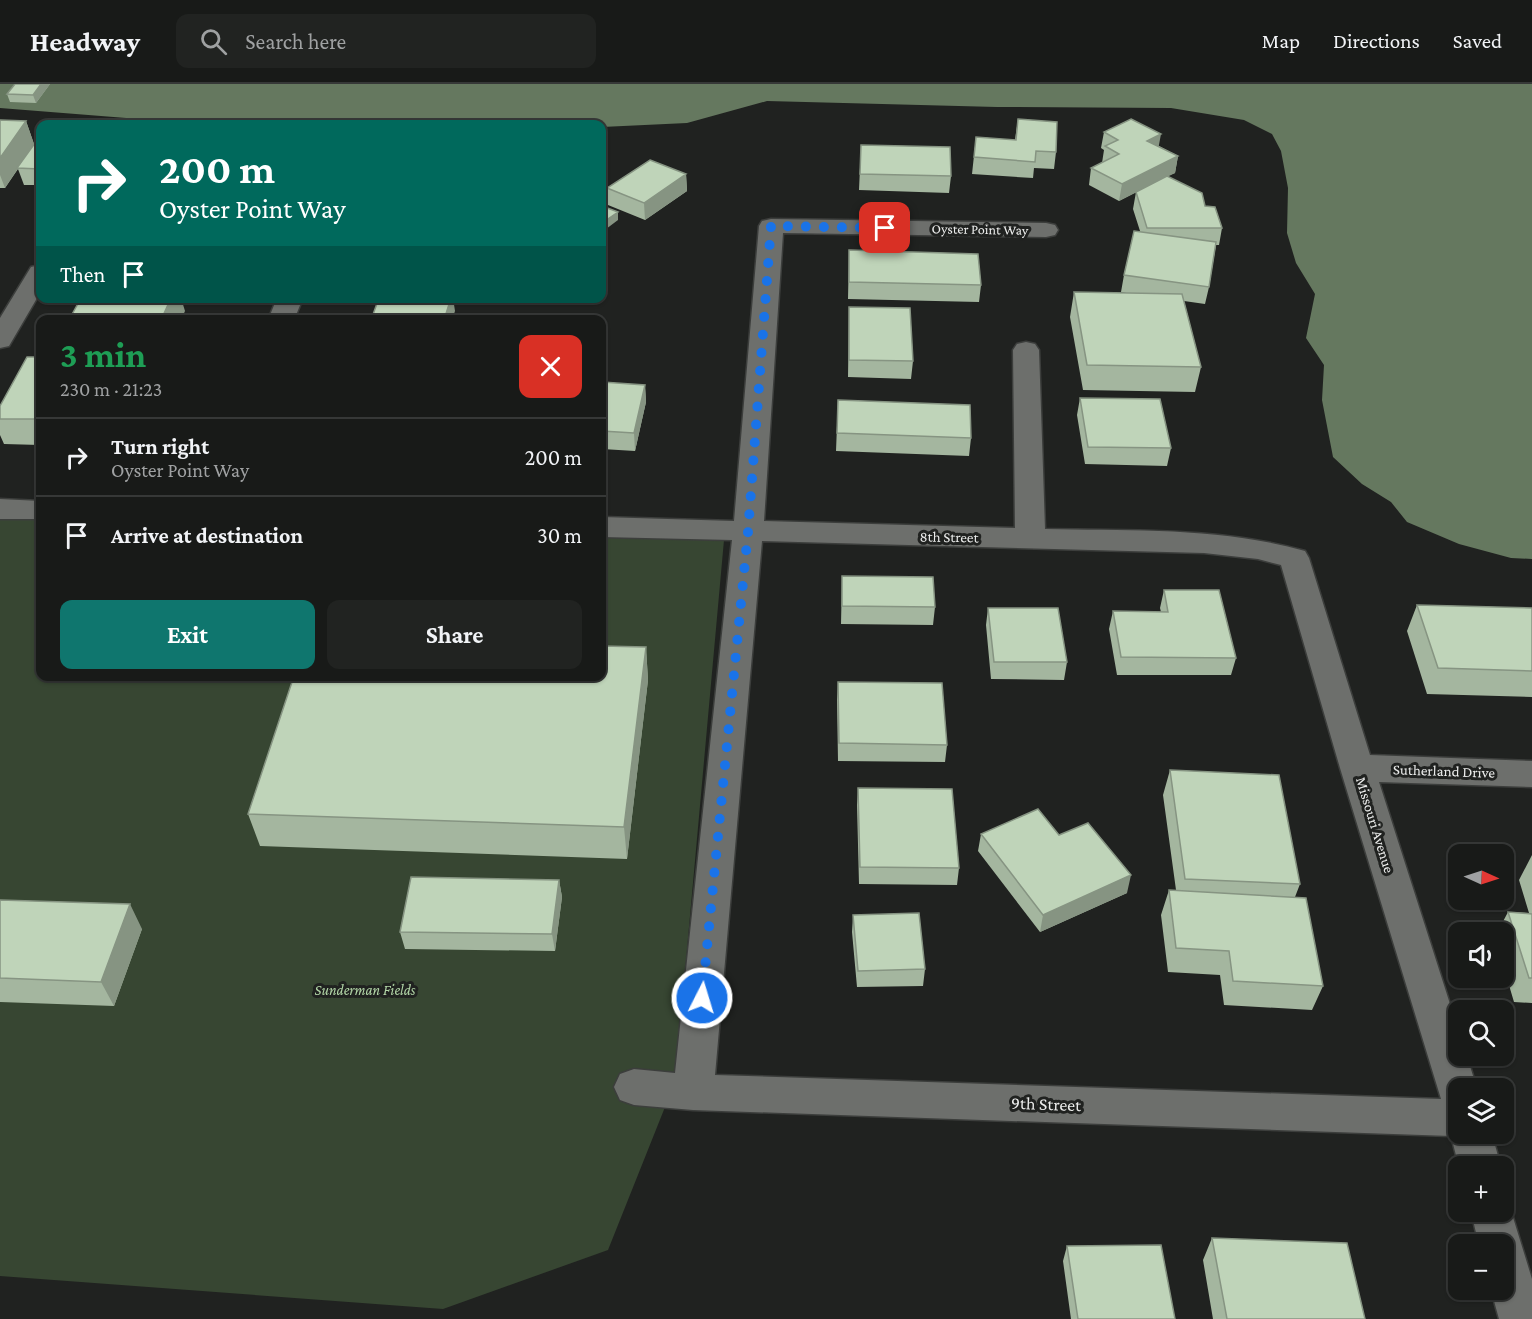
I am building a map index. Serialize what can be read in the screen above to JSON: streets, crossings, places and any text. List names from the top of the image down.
{
  "streets": {
    "street": [
      "Oyster Point Way",
      "8th Street",
      "Sutherland Drive",
      "Missouri Avenue",
      "9th Street"
    ]
  },
  "crossings": [
    ["Oyster Point Way", "8th Street"],
    ["8th Street", "Missouri Avenue"],
    ["Sutherland Drive", "Missouri Avenue"]
  ],
  "parks": ["Sunderman Fields"],
  "north": "right",
  "page": {
    "header": "Headway",
    "search": "Search here",
    "nav": ["Map", "Directions", "Saved"],
    "turn": ["200 m", "Oyster Point Way"],
    "then": "Then",
    "heading": ["3 min", "230 m · 21:23"],
    "list": [
      {
        "name": "Turn right",
        "note": "Oyster Point Way",
        "value": "200 m"
      },
      {
        "name": "Arrive at destination",
        "value": "30 m"
      }
    ],
    "buttons": ["Exit", "Share"],
    "map_buttons": ["+", "−"]
  }
}
